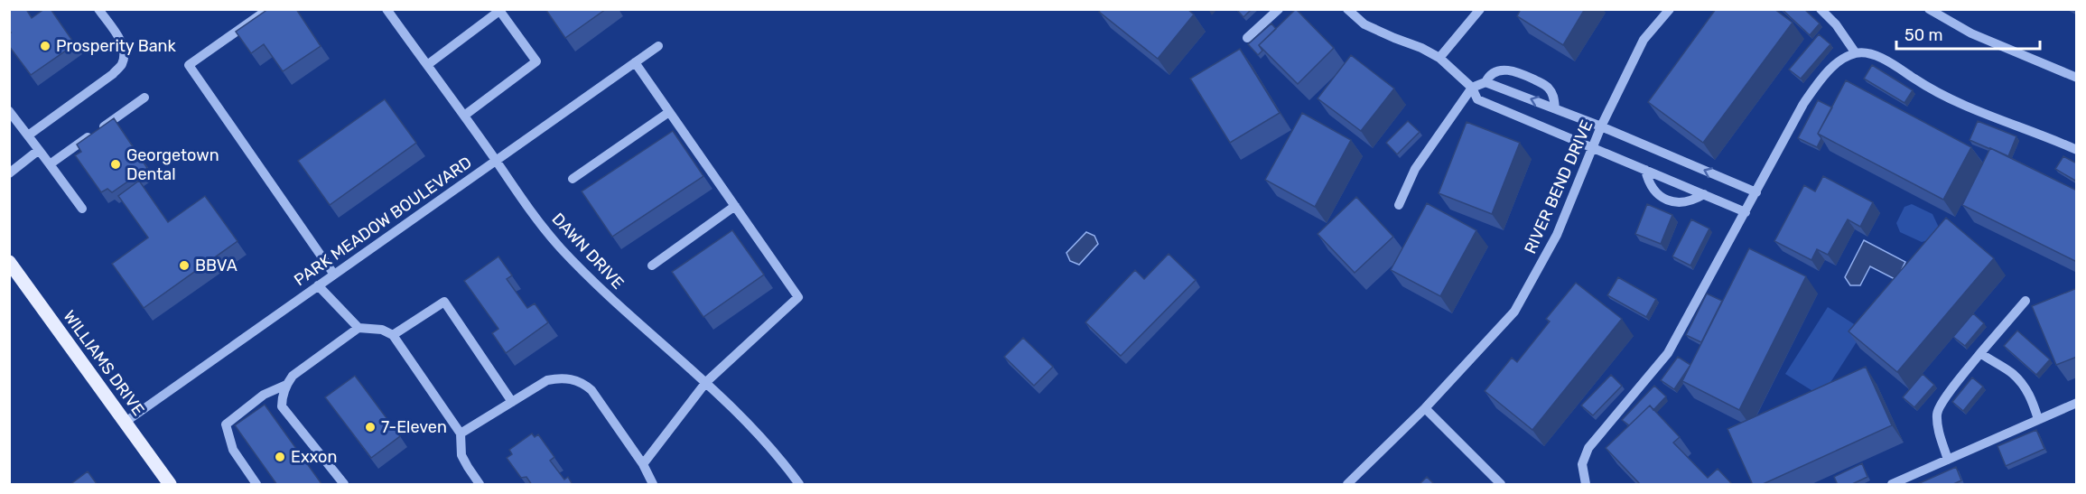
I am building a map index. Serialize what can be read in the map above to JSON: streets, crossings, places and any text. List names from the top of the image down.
{
  "streets": {
    "main road": ["WILLIAMS DRIVE"],
    "street": ["RIVER BEND DRIVE", "PARK MEADOW BOULEVARD", "DAWN DRIVE"]
  },
  "crossings": [
    ["PARK MEADOW BOULEVARD", "DAWN DRIVE"],
    ["PARK MEADOW BOULEVARD", "WILLIAMS DRIVE"]
  ],
  "places": [
    "Prosperity Bank",
    "Georgetown Dental",
    "BBVA",
    "7-Eleven",
    "Exxon"
  ],
  "scale_bar": "50 m"
}
